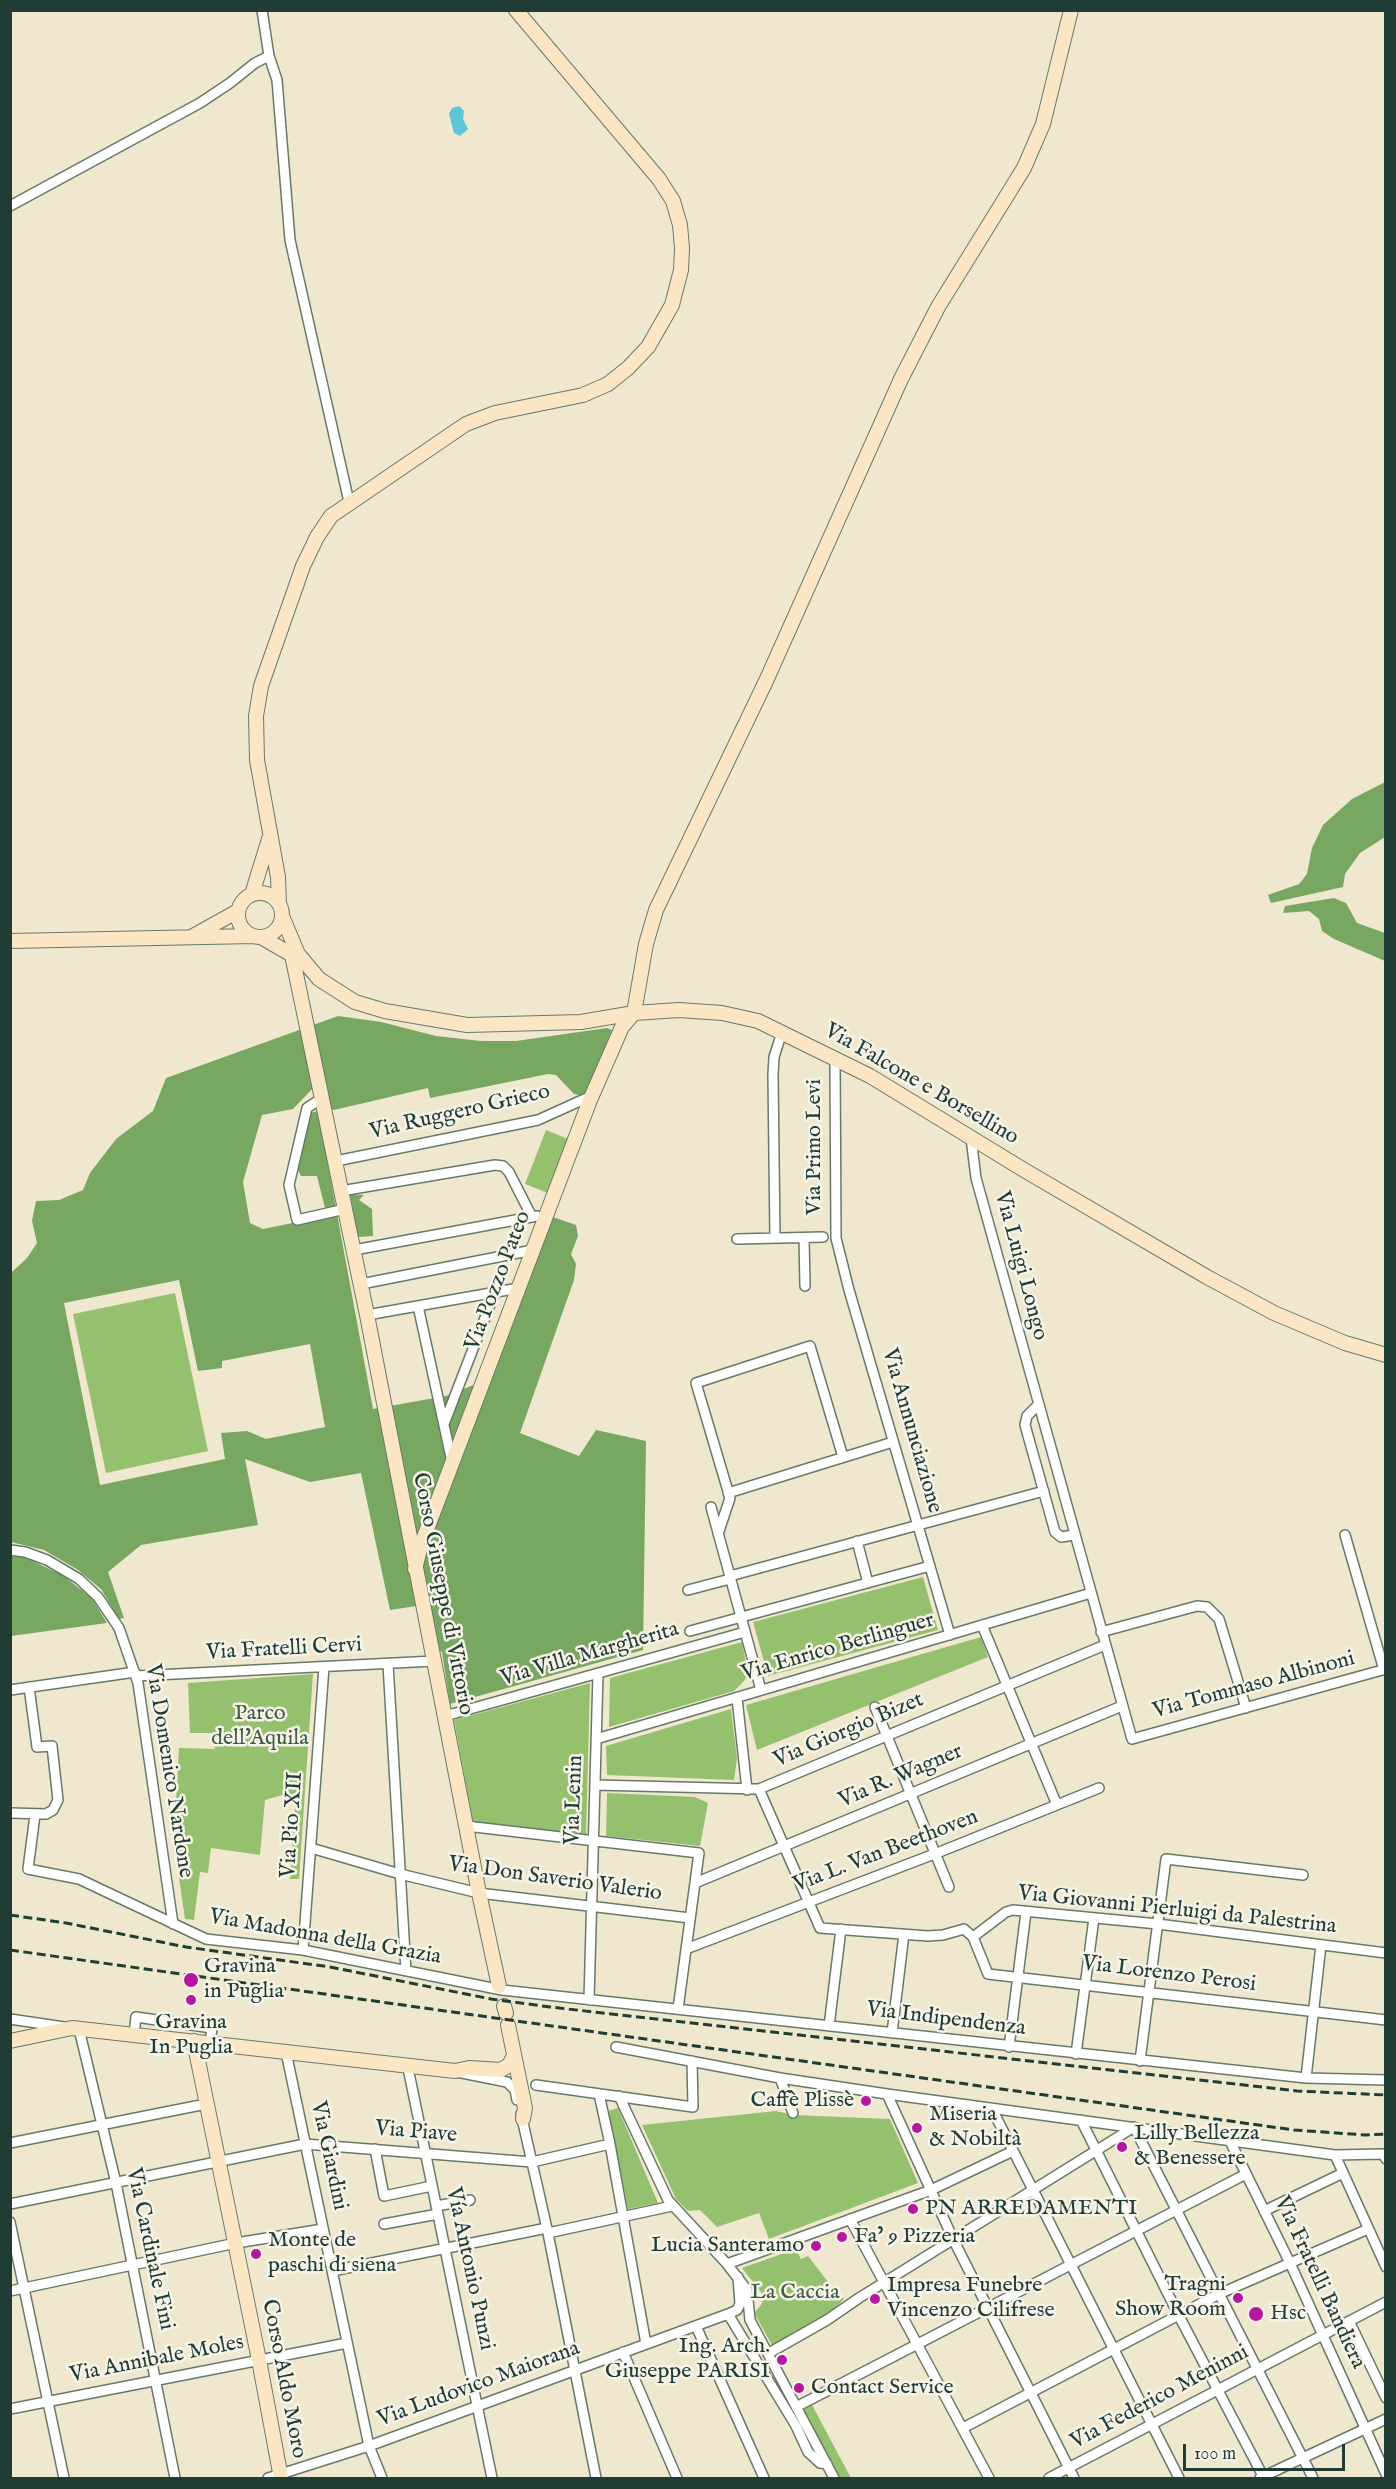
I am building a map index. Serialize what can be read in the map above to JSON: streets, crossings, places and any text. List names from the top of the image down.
{
  "streets": {
    "street": [
      "Via Falcone e Borsellino",
      "Via Ruggero Grieco",
      "Via Primo Levi",
      "Via Luigi Longo",
      "Via Pozzo Pateo",
      "Via Annunciazione",
      "Corso Giuseppe di Vittorio",
      "Via Enrico Berlinguer",
      "Via Fratelli Cervi",
      "Via Villa Margherita",
      "Via Tommaso Albinoni",
      "Via Giorgio Bizet",
      "Via Domenico Nardone",
      "Via R. Wagner",
      "Via Lenin",
      "Via Pio XII",
      "Via L. Van Beethoven",
      "Via Don Saverio Valerio",
      "Via Giovanni Pierluigi da Palestrina",
      "Via Madonna della Grazia",
      "Via Lorenzo Perosi",
      "Via Indipendenza",
      "Via Piave",
      "Via Giardini",
      "Via Cardinale Fini",
      "Vía Antonio Punzi",
      "Via Fratelli Bandiera",
      "Via Annibale Moles",
      "Corso Aldo Moro",
      "Via Ludovico Maiorana",
      "Via Federico Meninni"
    ]
  },
  "crossings": [
    ["Via Falcone e Borsellino", "Via Primo Levi"],
    ["Via Falcone e Borsellino", "Via Luigi Longo"],
    ["Via Falcone e Borsellino", "Via Pozzo Pateo"],
    ["Via Falcone e Borsellino", "Corso Giuseppe di Vittorio"],
    ["Via Ruggero Grieco", "Via Pozzo Pateo"],
    ["Via Ruggero Grieco", "Corso Giuseppe di Vittorio"],
    ["Via Primo Levi", "Via Annunciazione"],
    ["Via Luigi Longo", "Via Enrico Berlinguer"],
    ["Via Luigi Longo", "Via Tommaso Albinoni"],
    ["Via Luigi Longo", "Via Giorgio Bizet"],
    ["Via Luigi Longo", "Via R. Wagner"],
    ["Via Pozzo Pateo", "Corso Giuseppe di Vittorio"],
    ["Via Annunciazione", "Via Enrico Berlinguer"],
    ["Via Annunciazione", "Via Villa Margherita"],
    ["Corso Giuseppe di Vittorio", "Via Fratelli Cervi"],
    ["Corso Giuseppe di Vittorio", "Via Villa Margherita"],
    ["Corso Giuseppe di Vittorio", "Via Don Saverio Valerio"],
    ["Corso Giuseppe di Vittorio", "Via Madonna della Grazia"],
    ["Corso Giuseppe di Vittorio", "Via Indipendenza"],
    ["Via Enrico Berlinguer", "Via Lenin"],
    ["Via Fratelli Cervi", "Via Domenico Nardone"],
    ["Via Fratelli Cervi", "Via Pio XII"],
    ["Via Villa Margherita", "Via Lenin"],
    ["Via Giorgio Bizet", "Via Lenin"],
    ["Via Domenico Nardone", "Via Madonna della Grazia"],
    ["Via Lenin", "Via Don Saverio Valerio"],
    ["Via Lenin", "Via Indipendenza"],
    ["Via Pio XII", "Via Don Saverio Valerio"],
    ["Via Pio XII", "Via Madonna della Grazia"],
    ["Via Giovanni Pierluigi da Palestrina", "Via Lorenzo Perosi"],
    ["Via Madonna della Grazia", "Via Indipendenza"],
    ["Via Piave", "Via Giardini"],
    ["Via Piave", "Via Cardinale Fini"],
    ["Via Piave", "Vía Antonio Punzi"],
    ["Via Piave", "Corso Aldo Moro"],
    ["Via Giardini", "Via Annibale Moles"],
    ["Via Giardini", "Via Ludovico Maiorana"],
    ["Via Cardinale Fini", "Via Annibale Moles"],
    ["Vía Antonio Punzi", "Via Ludovico Maiorana"],
    ["Via Fratelli Bandiera", "Via Federico Meninni"],
    ["Via Annibale Moles", "Corso Aldo Moro"],
    ["Corso Aldo Moro", "Via Ludovico Maiorana"]
  ],
  "parks": ["Parco dell'Aquila", "La Caccia"],
  "places": [
    "Gravina in Puglia",
    "Gravina In Puglia",
    "Caffè Plissè",
    "Miseria & Nobiltà",
    "Lilly Bellezza & Benessere",
    "PN ARREDAMENTI",
    "Fa’ 9 Pizzeria",
    "Lucia Santeramo",
    "Monte de paschi di siena",
    "Tragni Show Room",
    "Impresa Funebre Vincenzo Cilifrese",
    "Hsc",
    "Ing. Arch. Giuseppe PARISI",
    "Contact Service"
  ],
  "scale_bar": "100 m"
}
